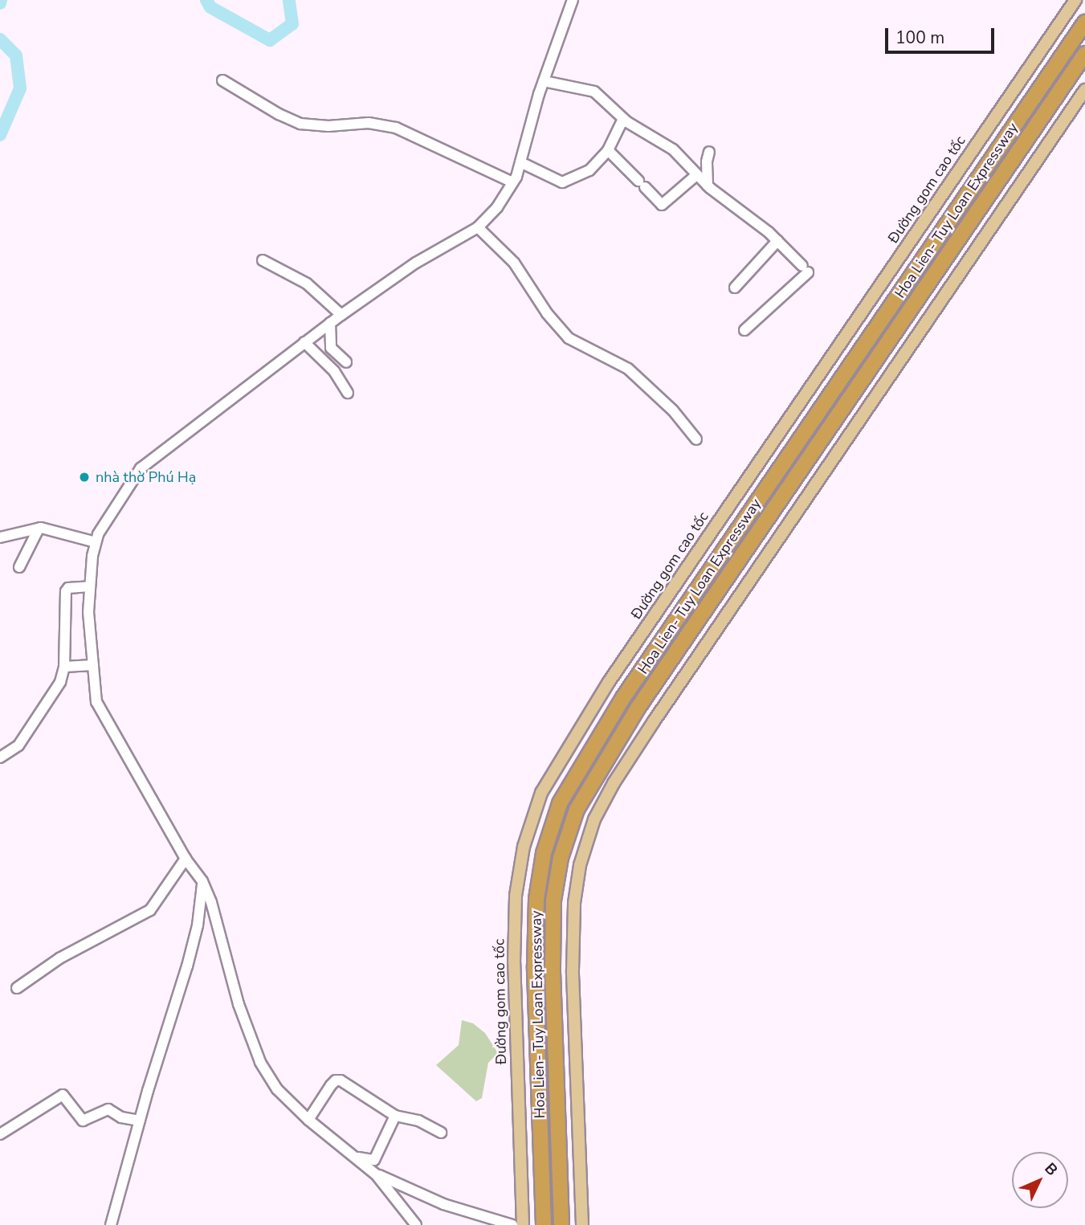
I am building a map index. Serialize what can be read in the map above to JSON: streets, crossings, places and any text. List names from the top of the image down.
{
  "streets": {
    "highway": ["Hoa Lien- Tuy Loan Expressway"],
    "main road": ["Đường gom cao tốc"]
  },
  "places": ["nhà thờ Phú Hạ"],
  "scale_bar": "100 m",
  "north": "top right"
}
